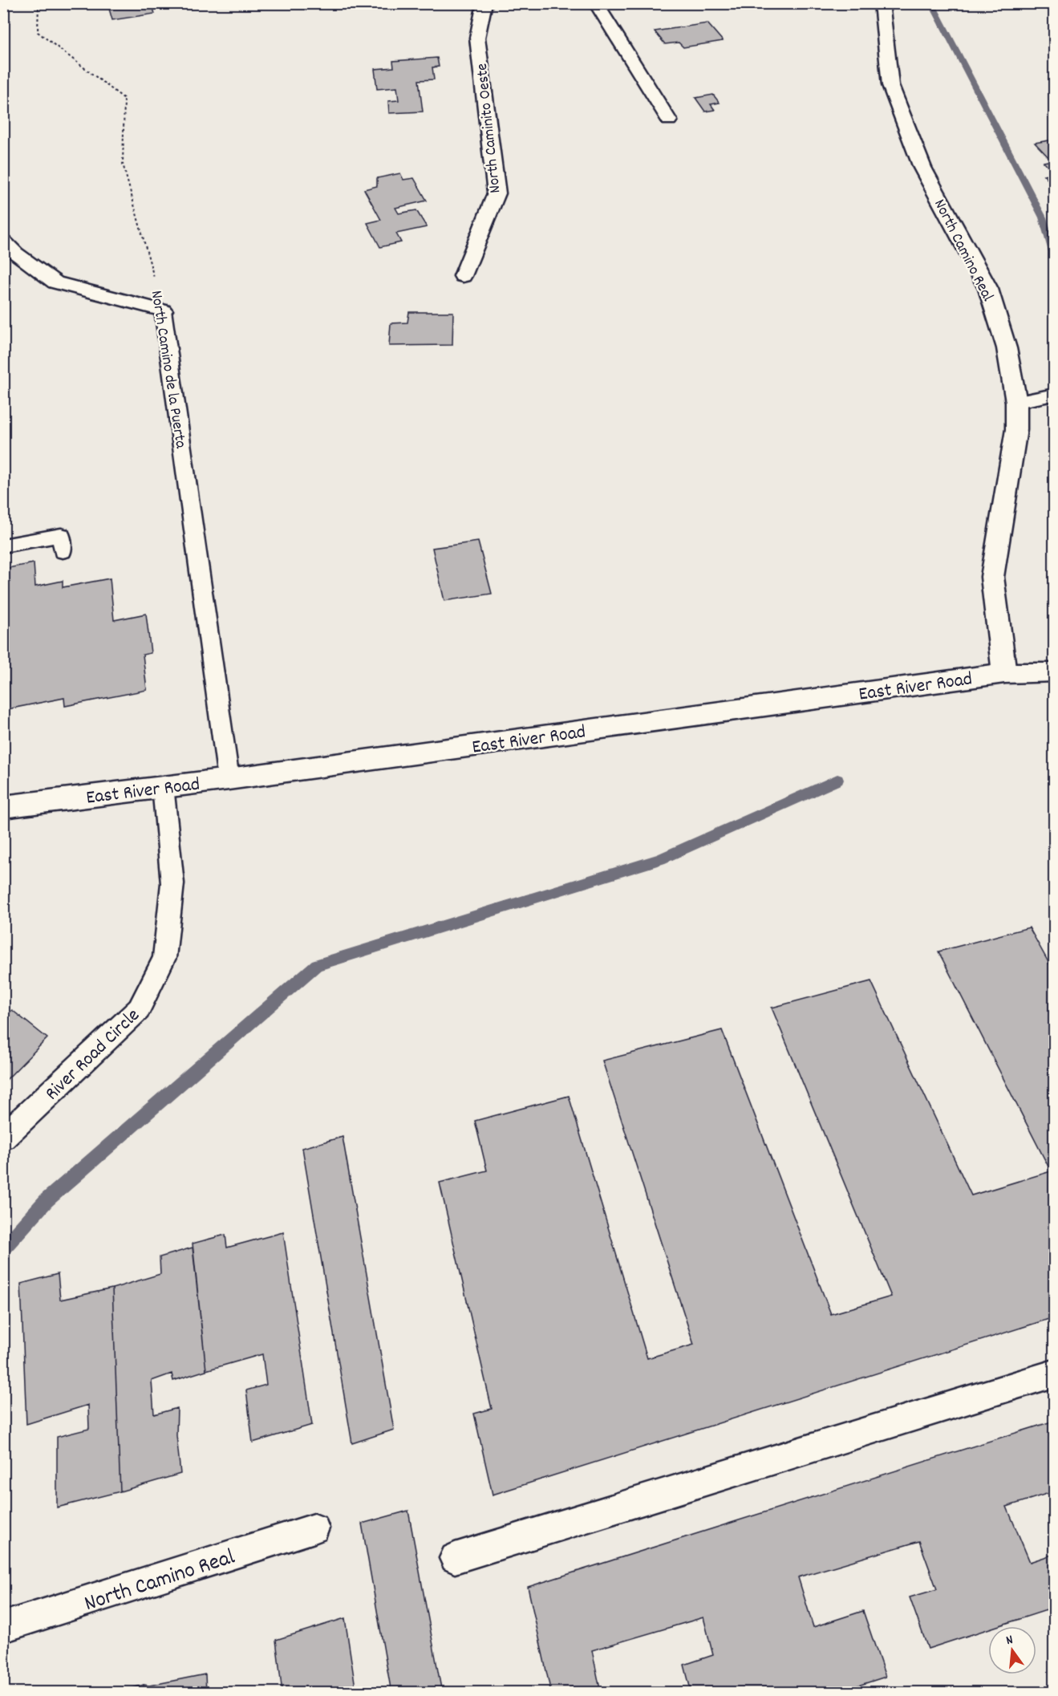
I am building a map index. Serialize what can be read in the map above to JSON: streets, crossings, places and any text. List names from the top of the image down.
{
  "streets": {
    "street": ["North Caminito Oeste", "North Camino Real", "East River Road"],
    "lane": ["North Camino de la Puerta", "River Road Circle"]
  },
  "crossings": [
    ["North Camino Real", "East River Road"],
    ["North Camino de la Puerta", "East River Road"],
    ["East River Road", "River Road Circle"]
  ],
  "north": "top"
}
